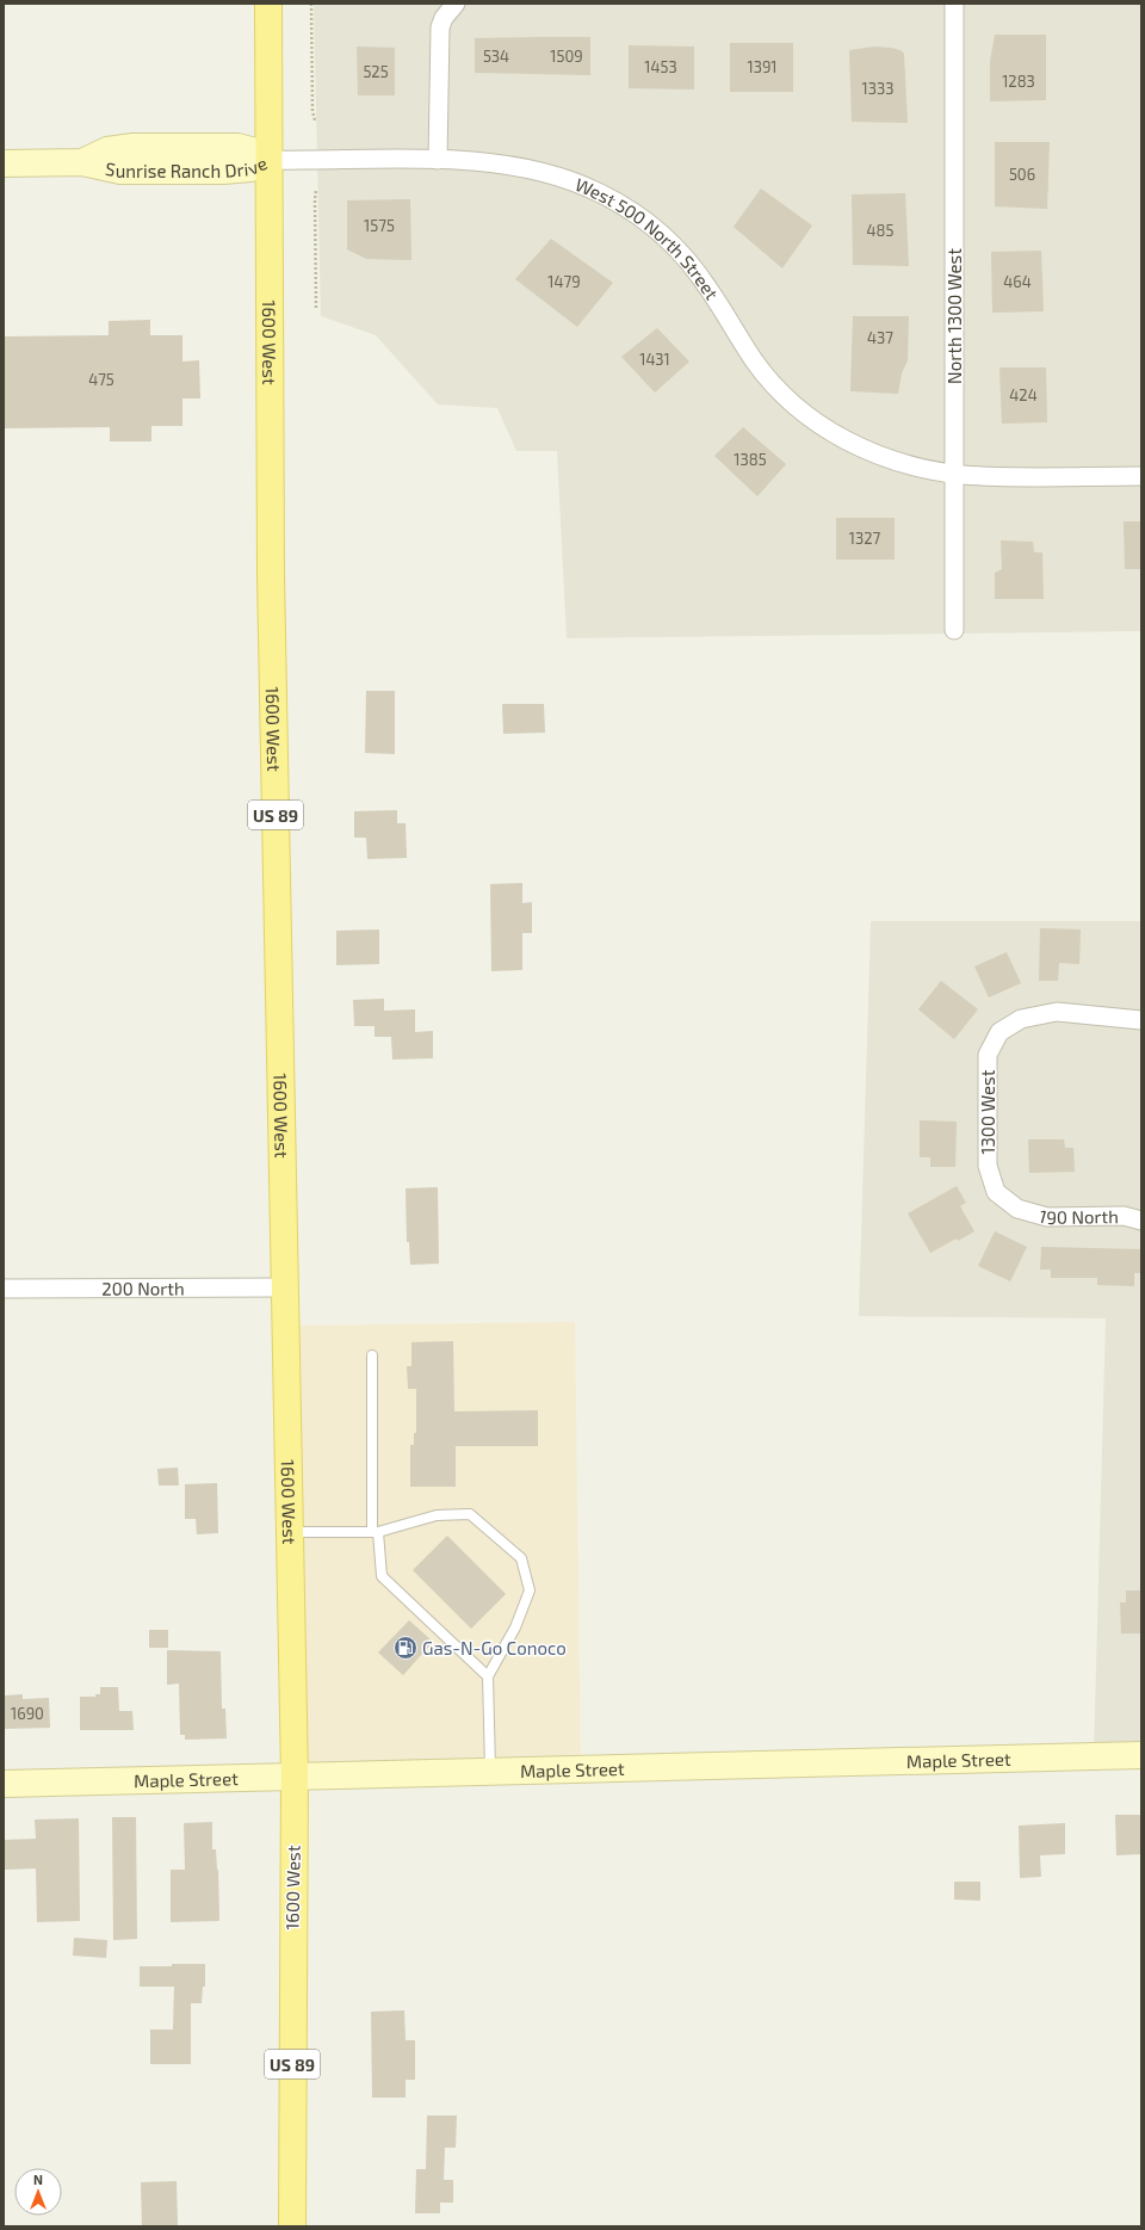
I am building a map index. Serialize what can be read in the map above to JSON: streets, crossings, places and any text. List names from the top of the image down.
{
  "streets": {
    "main road": [
      "Sunrise Ranch Drive",
      "1600 West",
      "US 89",
      "Maple Street"
    ],
    "street": [
      "West 500 North Street",
      "North 1300 West",
      "1300 West",
      "190 North",
      "200 North"
    ]
  },
  "crossings": [
    ["Sunrise Ranch Drive", "West 500 North Street"],
    ["Sunrise Ranch Drive", "1600 West"],
    ["West 500 North Street", "North 1300 West"],
    ["West 500 North Street", "1600 West"],
    ["1600 West", "200 North"],
    ["1600 West", "Maple Street"],
    ["1300 West", "190 North"]
  ],
  "places": {
    "fuel station": ["Gas-N-Go Conoco"]
  },
  "house_numbers": [
    "534",
    "1509",
    "1453",
    "1391",
    "525",
    "1283",
    "1333",
    "506",
    "1575",
    "485",
    "1479",
    "464",
    "437",
    "1431",
    "475",
    "424",
    "1385",
    "1327",
    "1690"
  ],
  "north": "top"
}
